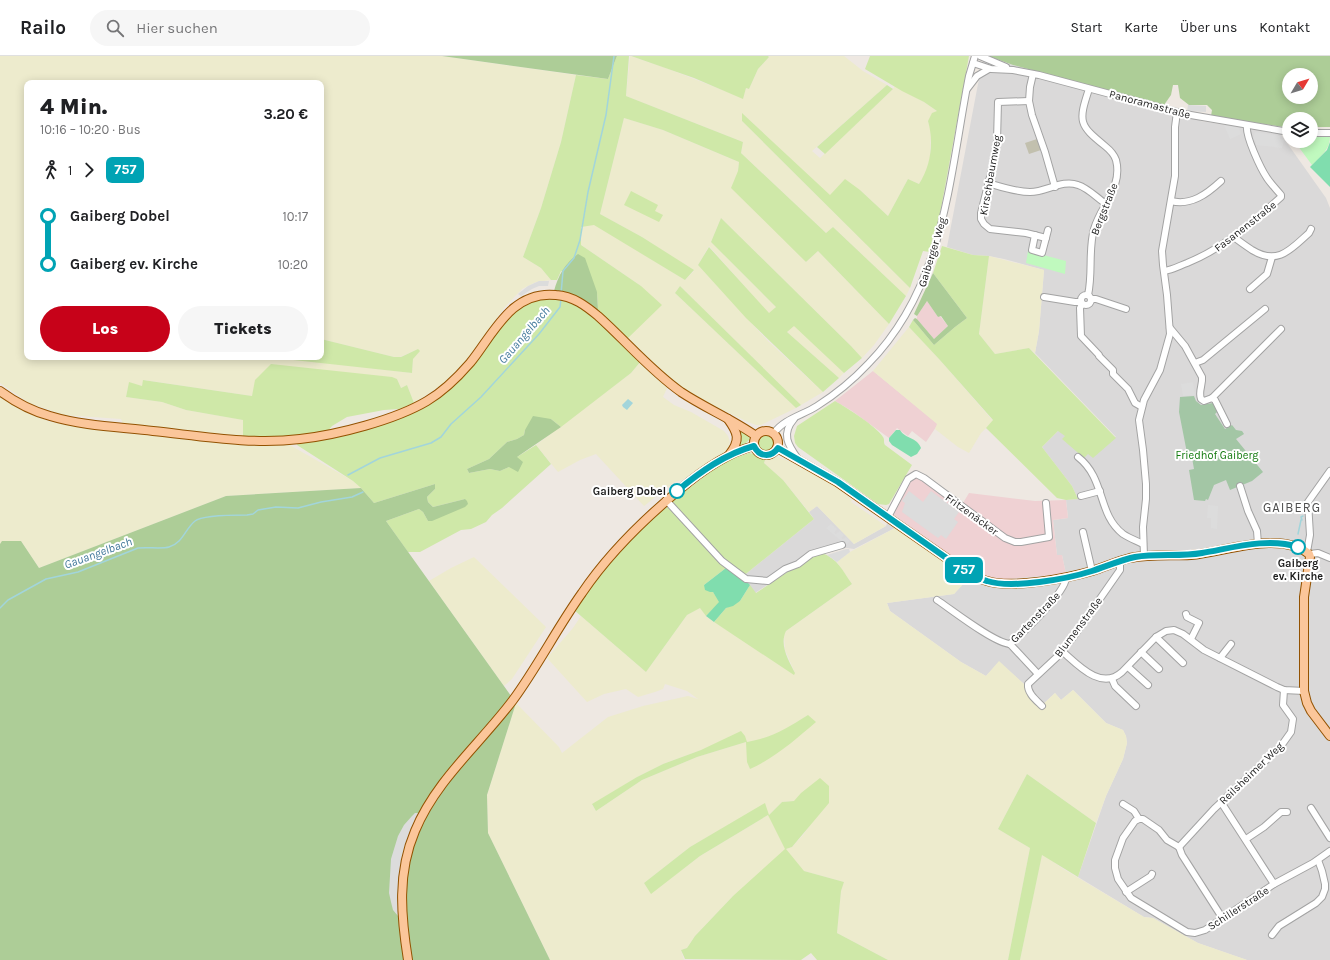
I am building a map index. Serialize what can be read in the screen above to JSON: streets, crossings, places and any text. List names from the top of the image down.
{
  "streets": {
    "street": [
      "Panoramastraße",
      "Kirschbaumweg",
      "Bergstraße",
      "Fasanenstraße",
      "Gaiberger Weg",
      "Fritzenäcker",
      "Gartenstraße",
      "Blumenstraße",
      "Reilsheimer Weg",
      "Schillerstraße"
    ]
  },
  "crossings": [
    ["Panoramastraße", "Bergstraße"],
    ["Panoramastraße", "Fasanenstraße"],
    ["Panoramastraße", "Gaiberger Weg"]
  ],
  "districts": ["GAIBERG"],
  "water": ["Gauangelbach"],
  "parks": ["Friedhof Gaiberg"],
  "places": ["Gaiberg Dobel", "Gaiberg ev. Kirche"],
  "lines": ["bus line 757"],
  "north": "top right",
  "page": {
    "header": "Railo",
    "search": "Hier suchen",
    "nav": [
      "Start",
      "Karte",
      "Über uns",
      "Kontakt"
    ],
    "on_map": "757",
    "heading": ["4 Min.", "10:16 – 10:20 · Bus", "3.20 €"],
    "legs": ["1", "757"],
    "list": [
      {
        "name": "Gaiberg Dobel",
        "value": "10:17"
      },
      {
        "name": "Gaiberg ev. Kirche",
        "value": "10:20"
      }
    ],
    "buttons": ["Los", "Tickets"]
  }
}
